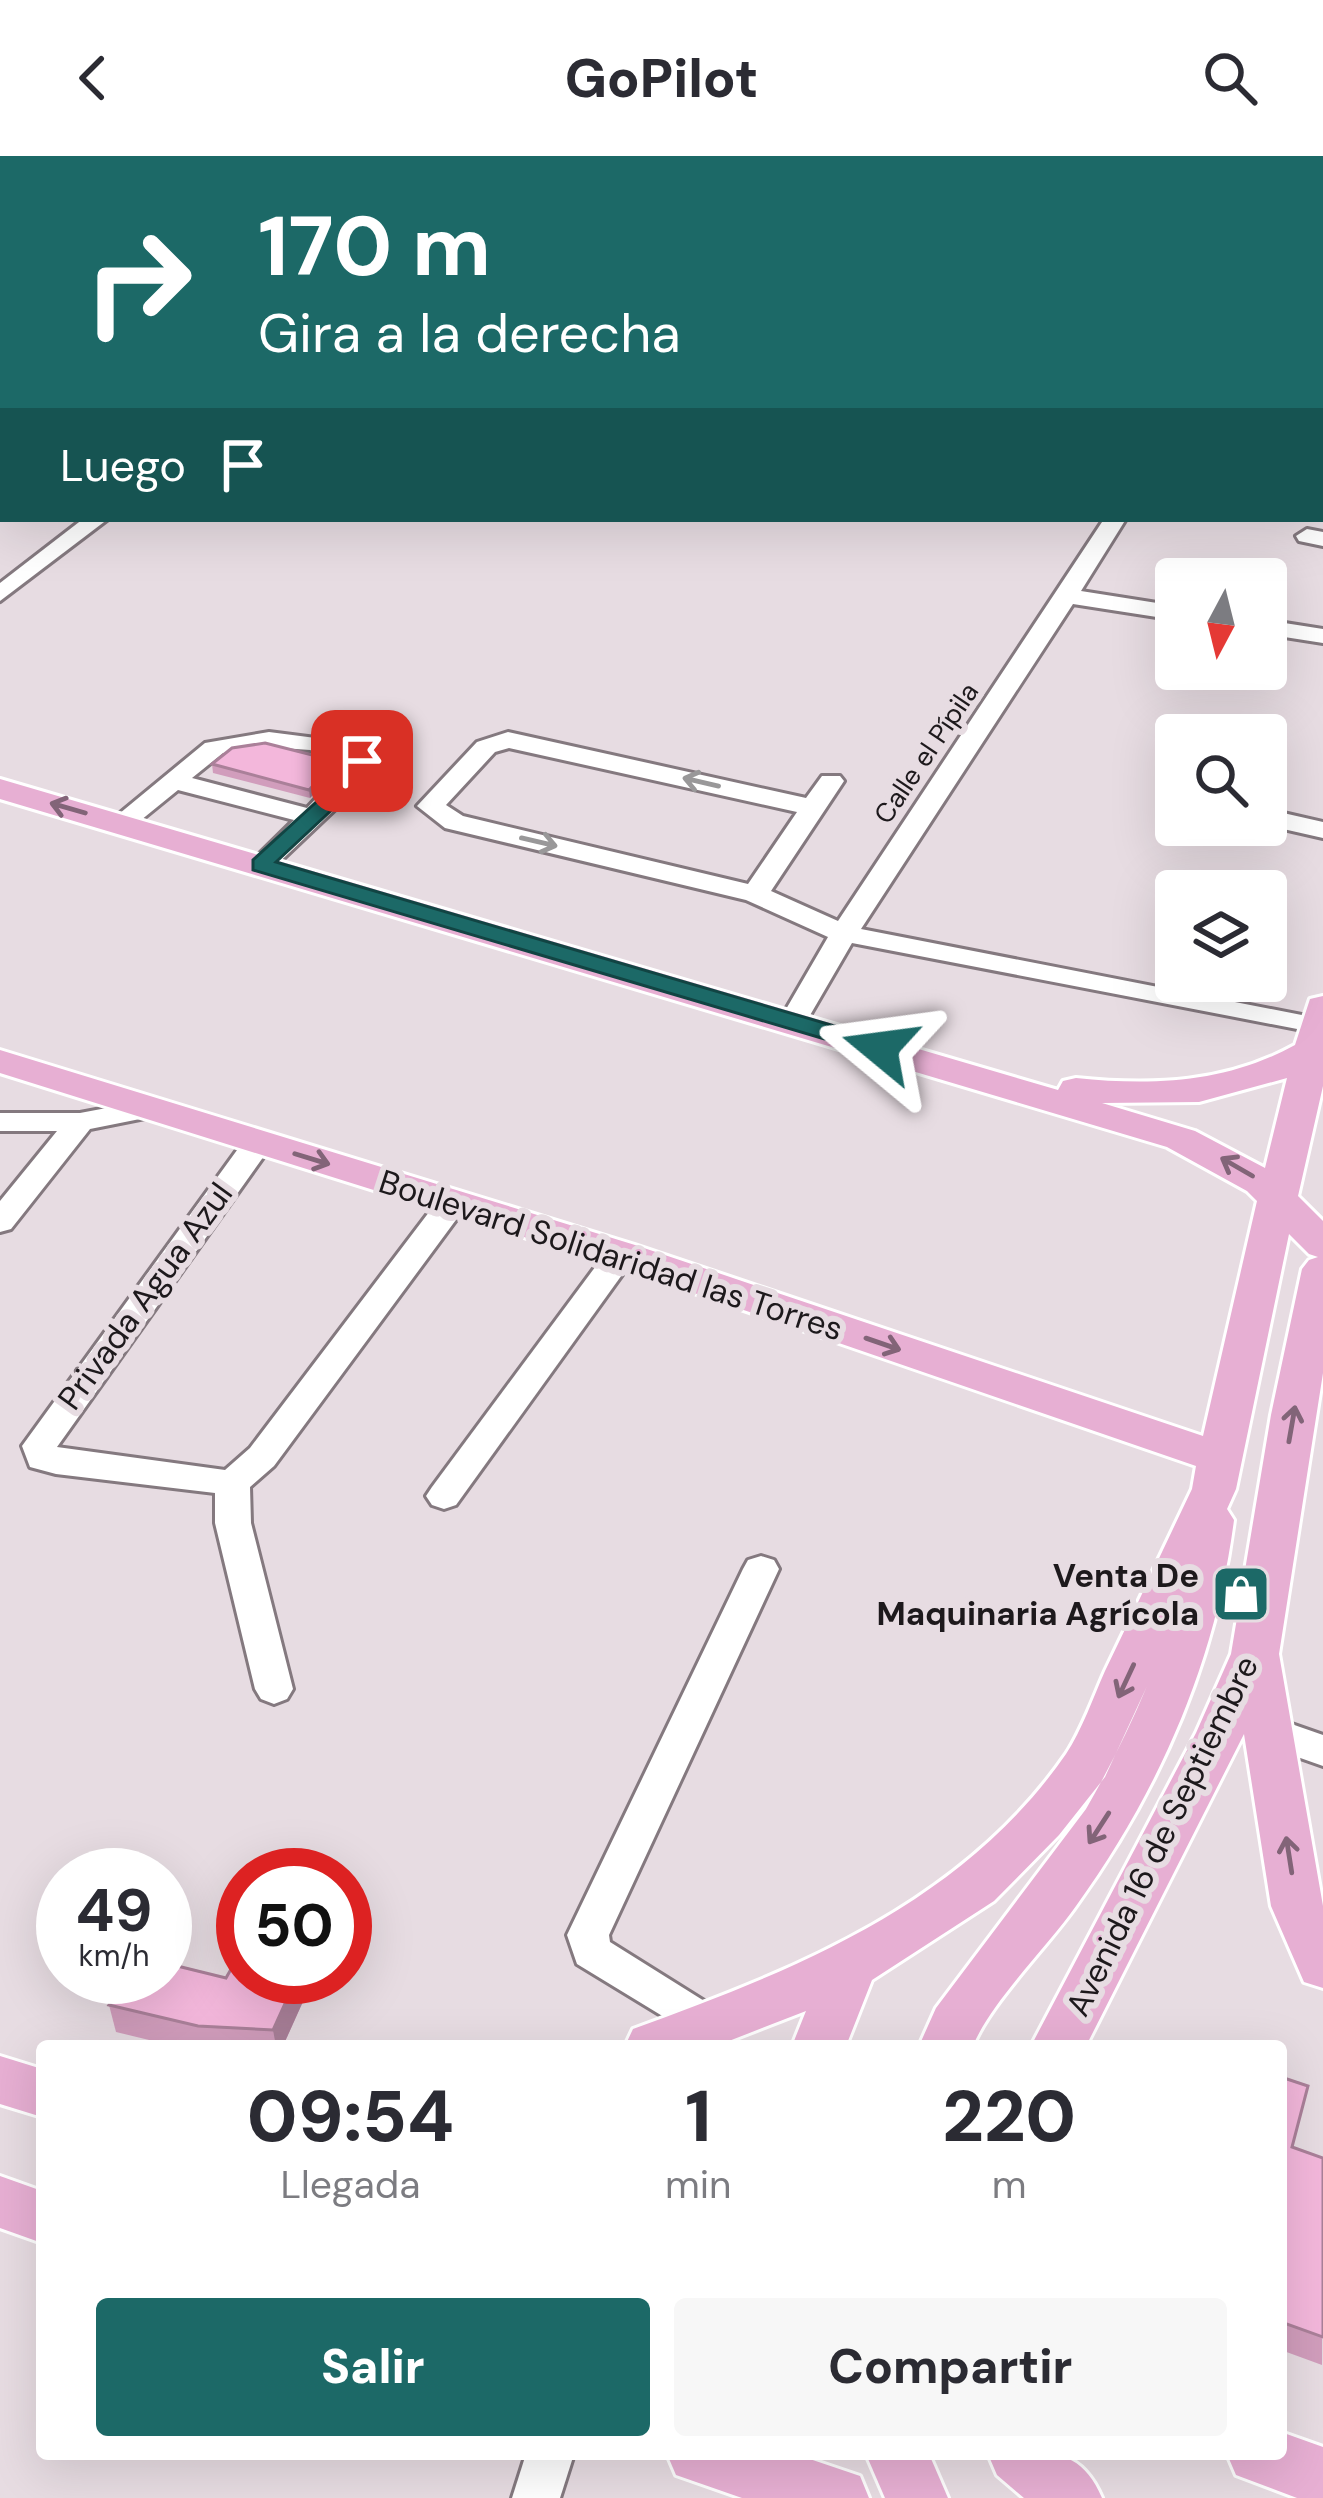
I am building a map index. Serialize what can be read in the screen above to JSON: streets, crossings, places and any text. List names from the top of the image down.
{
  "streets": {
    "main road": ["Boulevard Solidaridad las Torres", "Avenida 16 de Septiembre"],
    "street": ["Calle el Pípila", "Privada Agua Azul"]
  },
  "crossings": [
    ["Boulevard Solidaridad las Torres", "Privada Agua Azul"]
  ],
  "places": {
    "shop": ["Venta De Maquinaria Agrícola"]
  },
  "north": "bottom",
  "page": {
    "header": "GoPilot",
    "turn": ["170 m", "Gira a la derecha"],
    "then": "Luego",
    "speed": "49 km/h",
    "limit": "50",
    "eta": [
      "09:54",
      "Llegada",
      "1",
      "min",
      "220",
      "m"
    ],
    "buttons": ["Salir", "Compartir"]
  }
}
